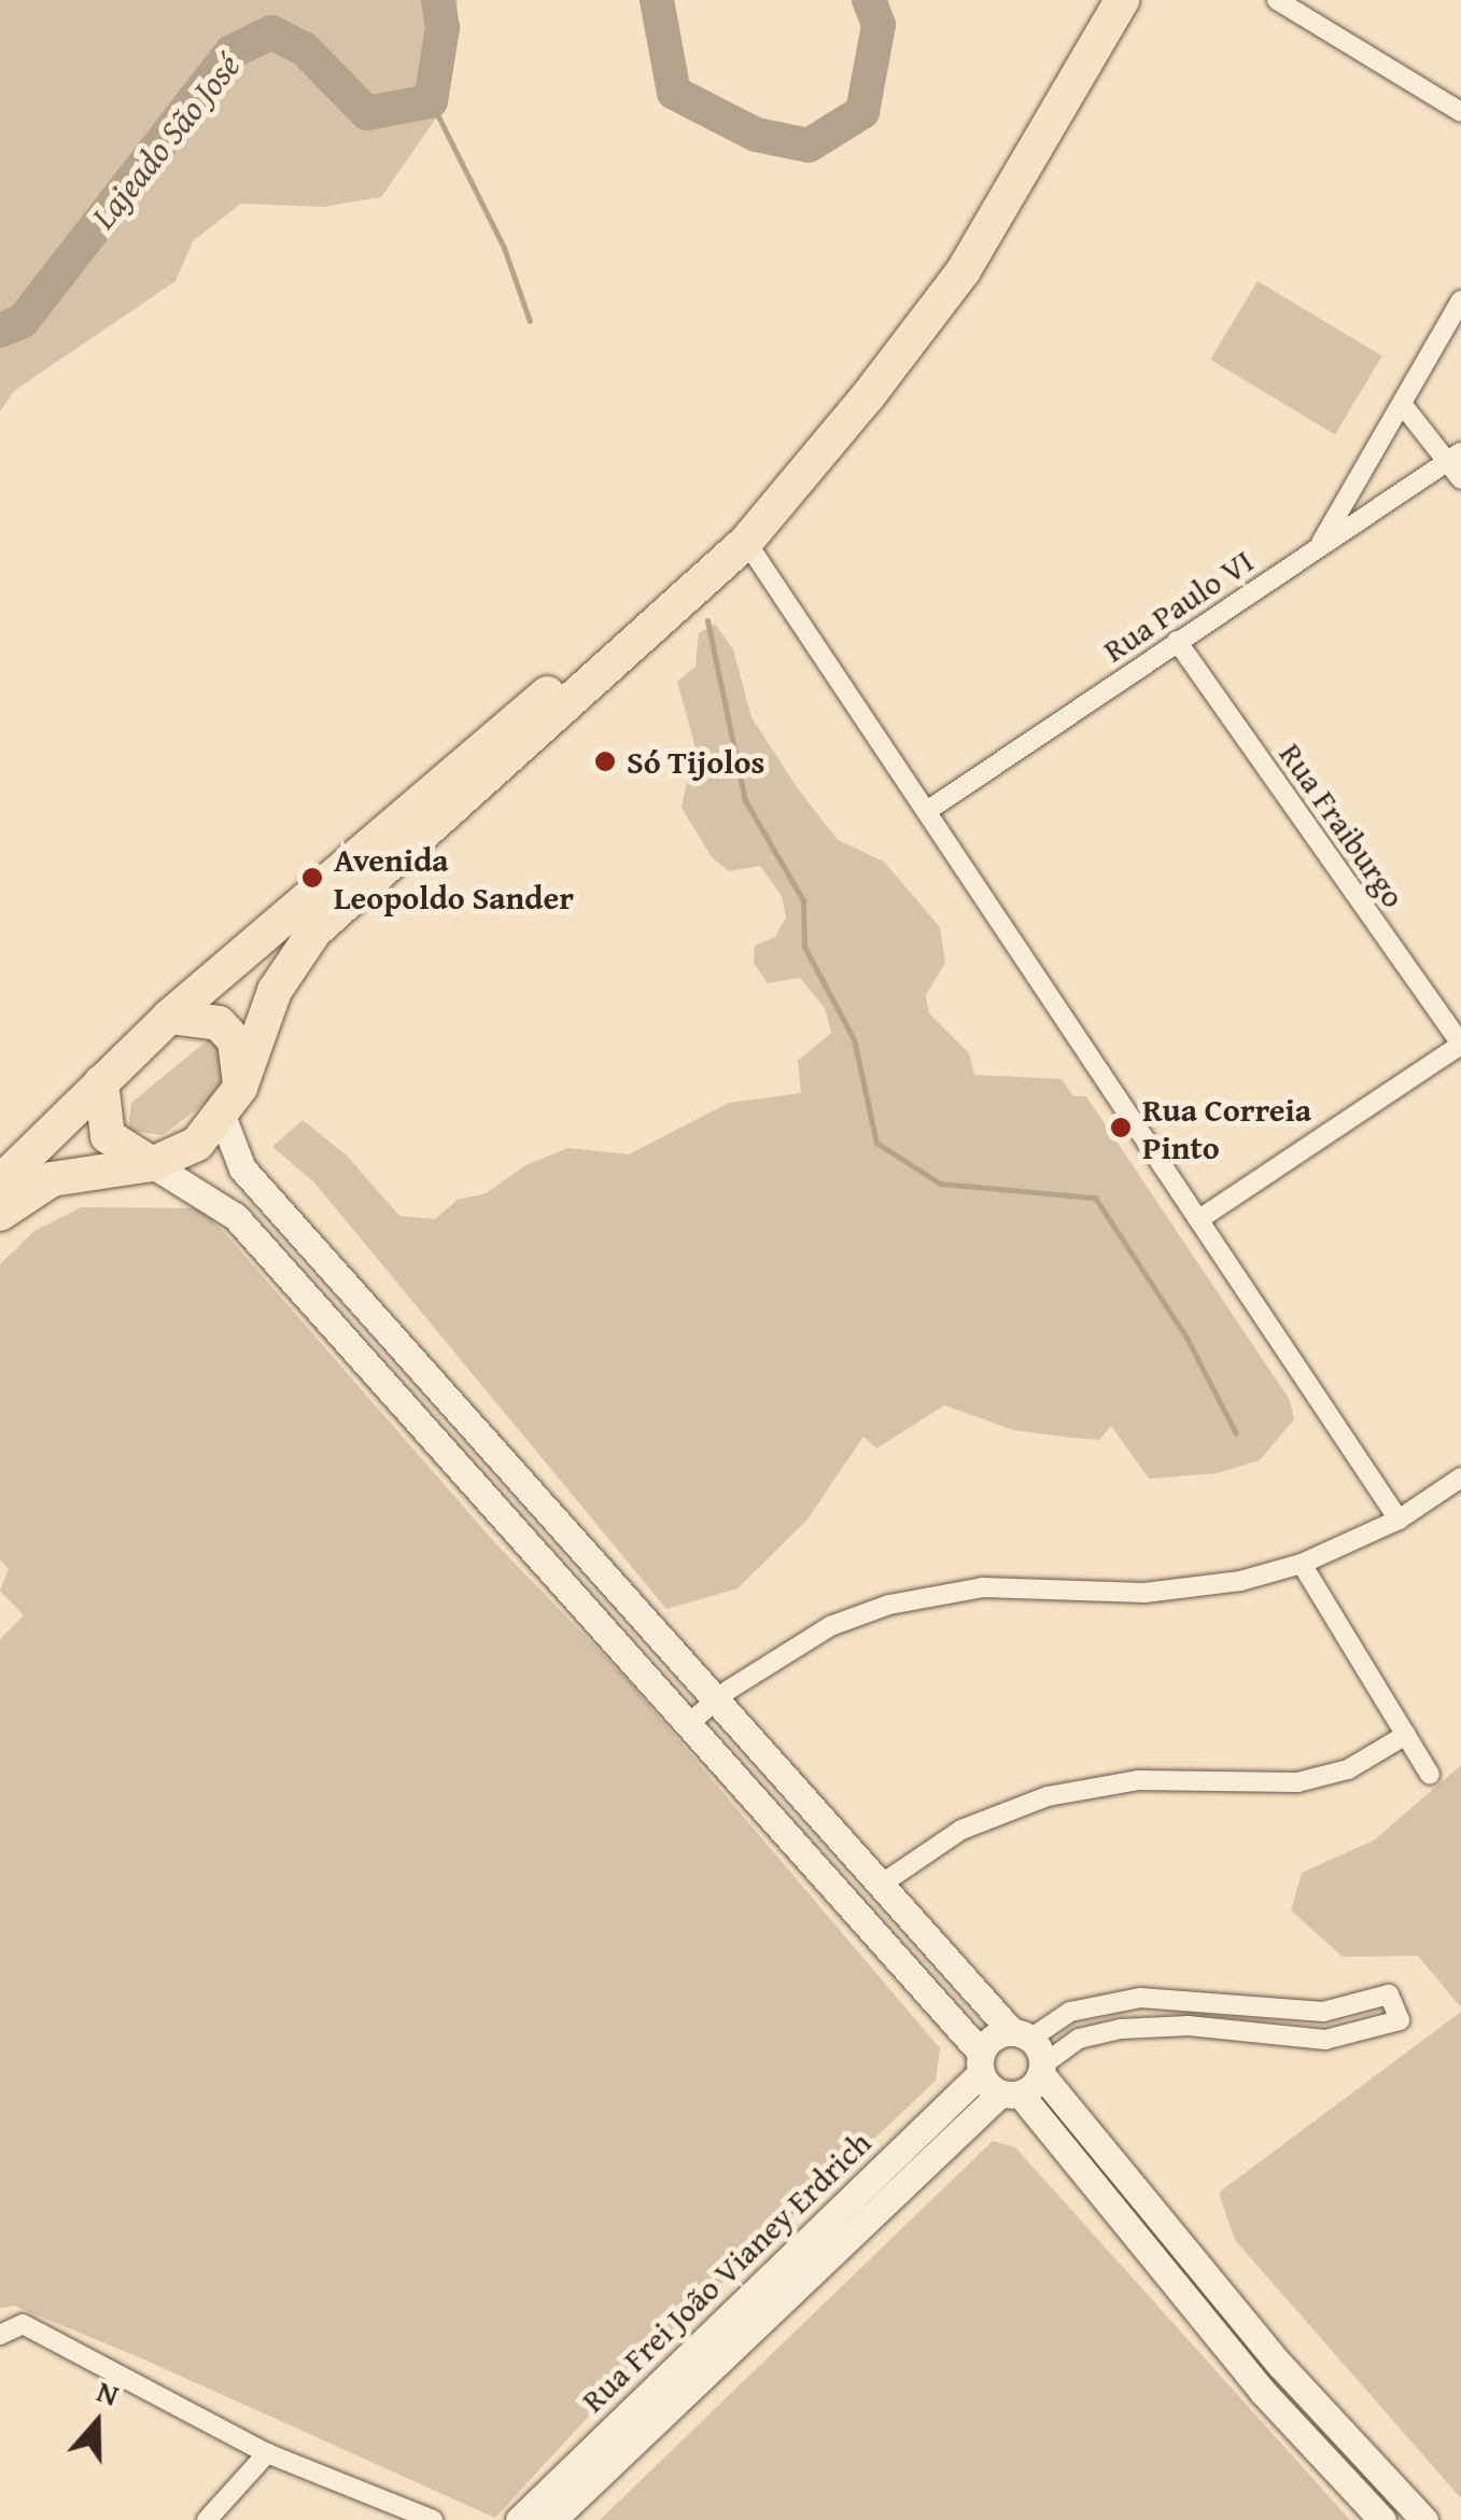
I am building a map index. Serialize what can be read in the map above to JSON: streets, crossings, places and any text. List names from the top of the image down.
{
  "streets": {
    "street": ["Rua Paulo VI", "Rua Fraiburgo", "Rua Frei João Vianey Erdrich"]
  },
  "crossings": [
    ["Rua Paulo VI", "Rua Fraiburgo"]
  ],
  "water": ["Lajeado São José"],
  "places": ["Só Tijolos", "Avenida Leopoldo Sander", "Rua Correia Pinto"],
  "north": "top"
}
